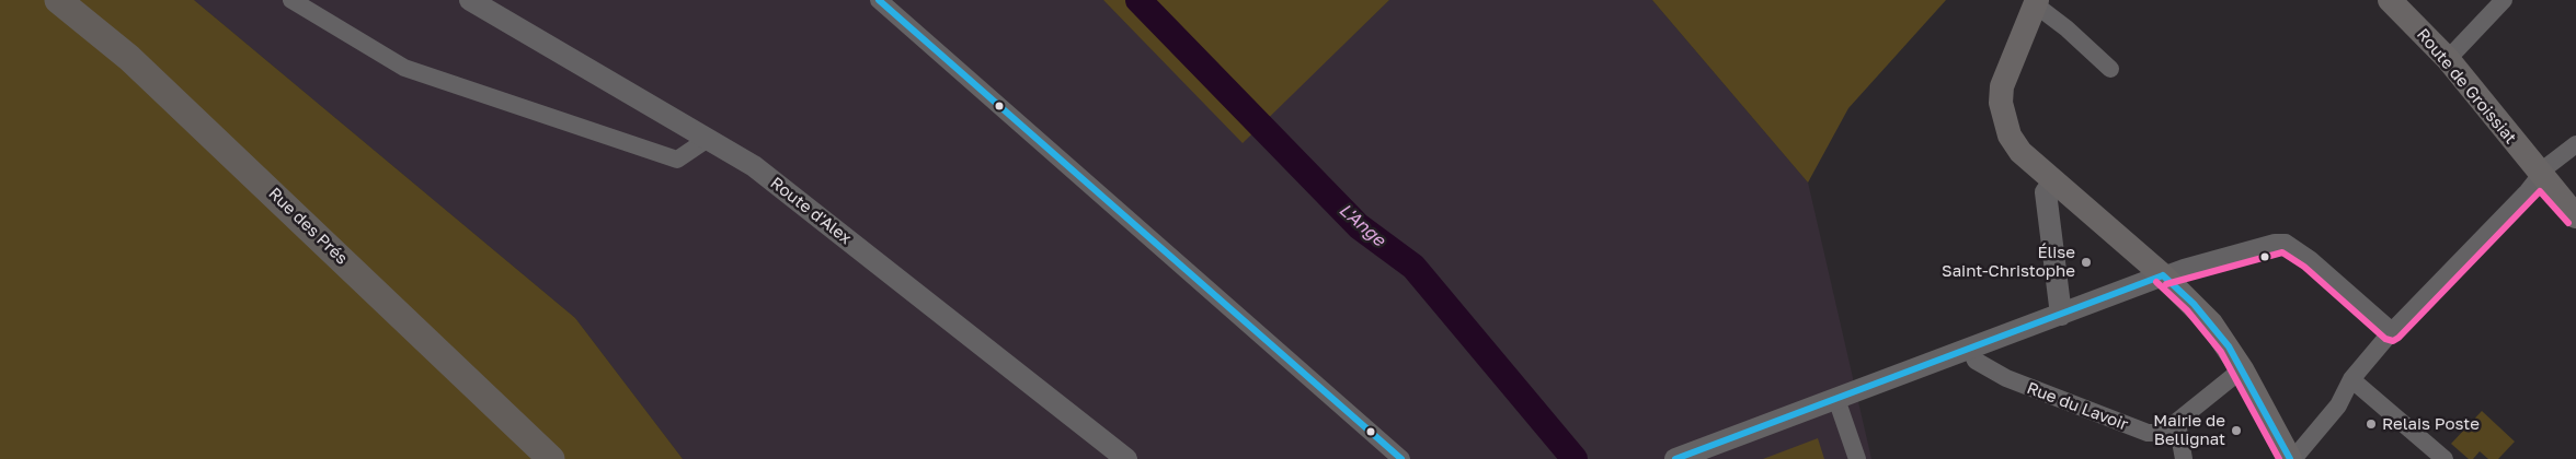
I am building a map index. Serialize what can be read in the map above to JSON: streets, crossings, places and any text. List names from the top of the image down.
{
  "streets": {
    "main road": ["Route de Groissiat", "Rue des Prés"],
    "street": ["Route d'Alex", "Rue du Lavoir"]
  },
  "water": ["L'Ange"],
  "places": ["Élise Saint-Christophe", "Relais Poste", "Mairie de Bellignat"]
}
